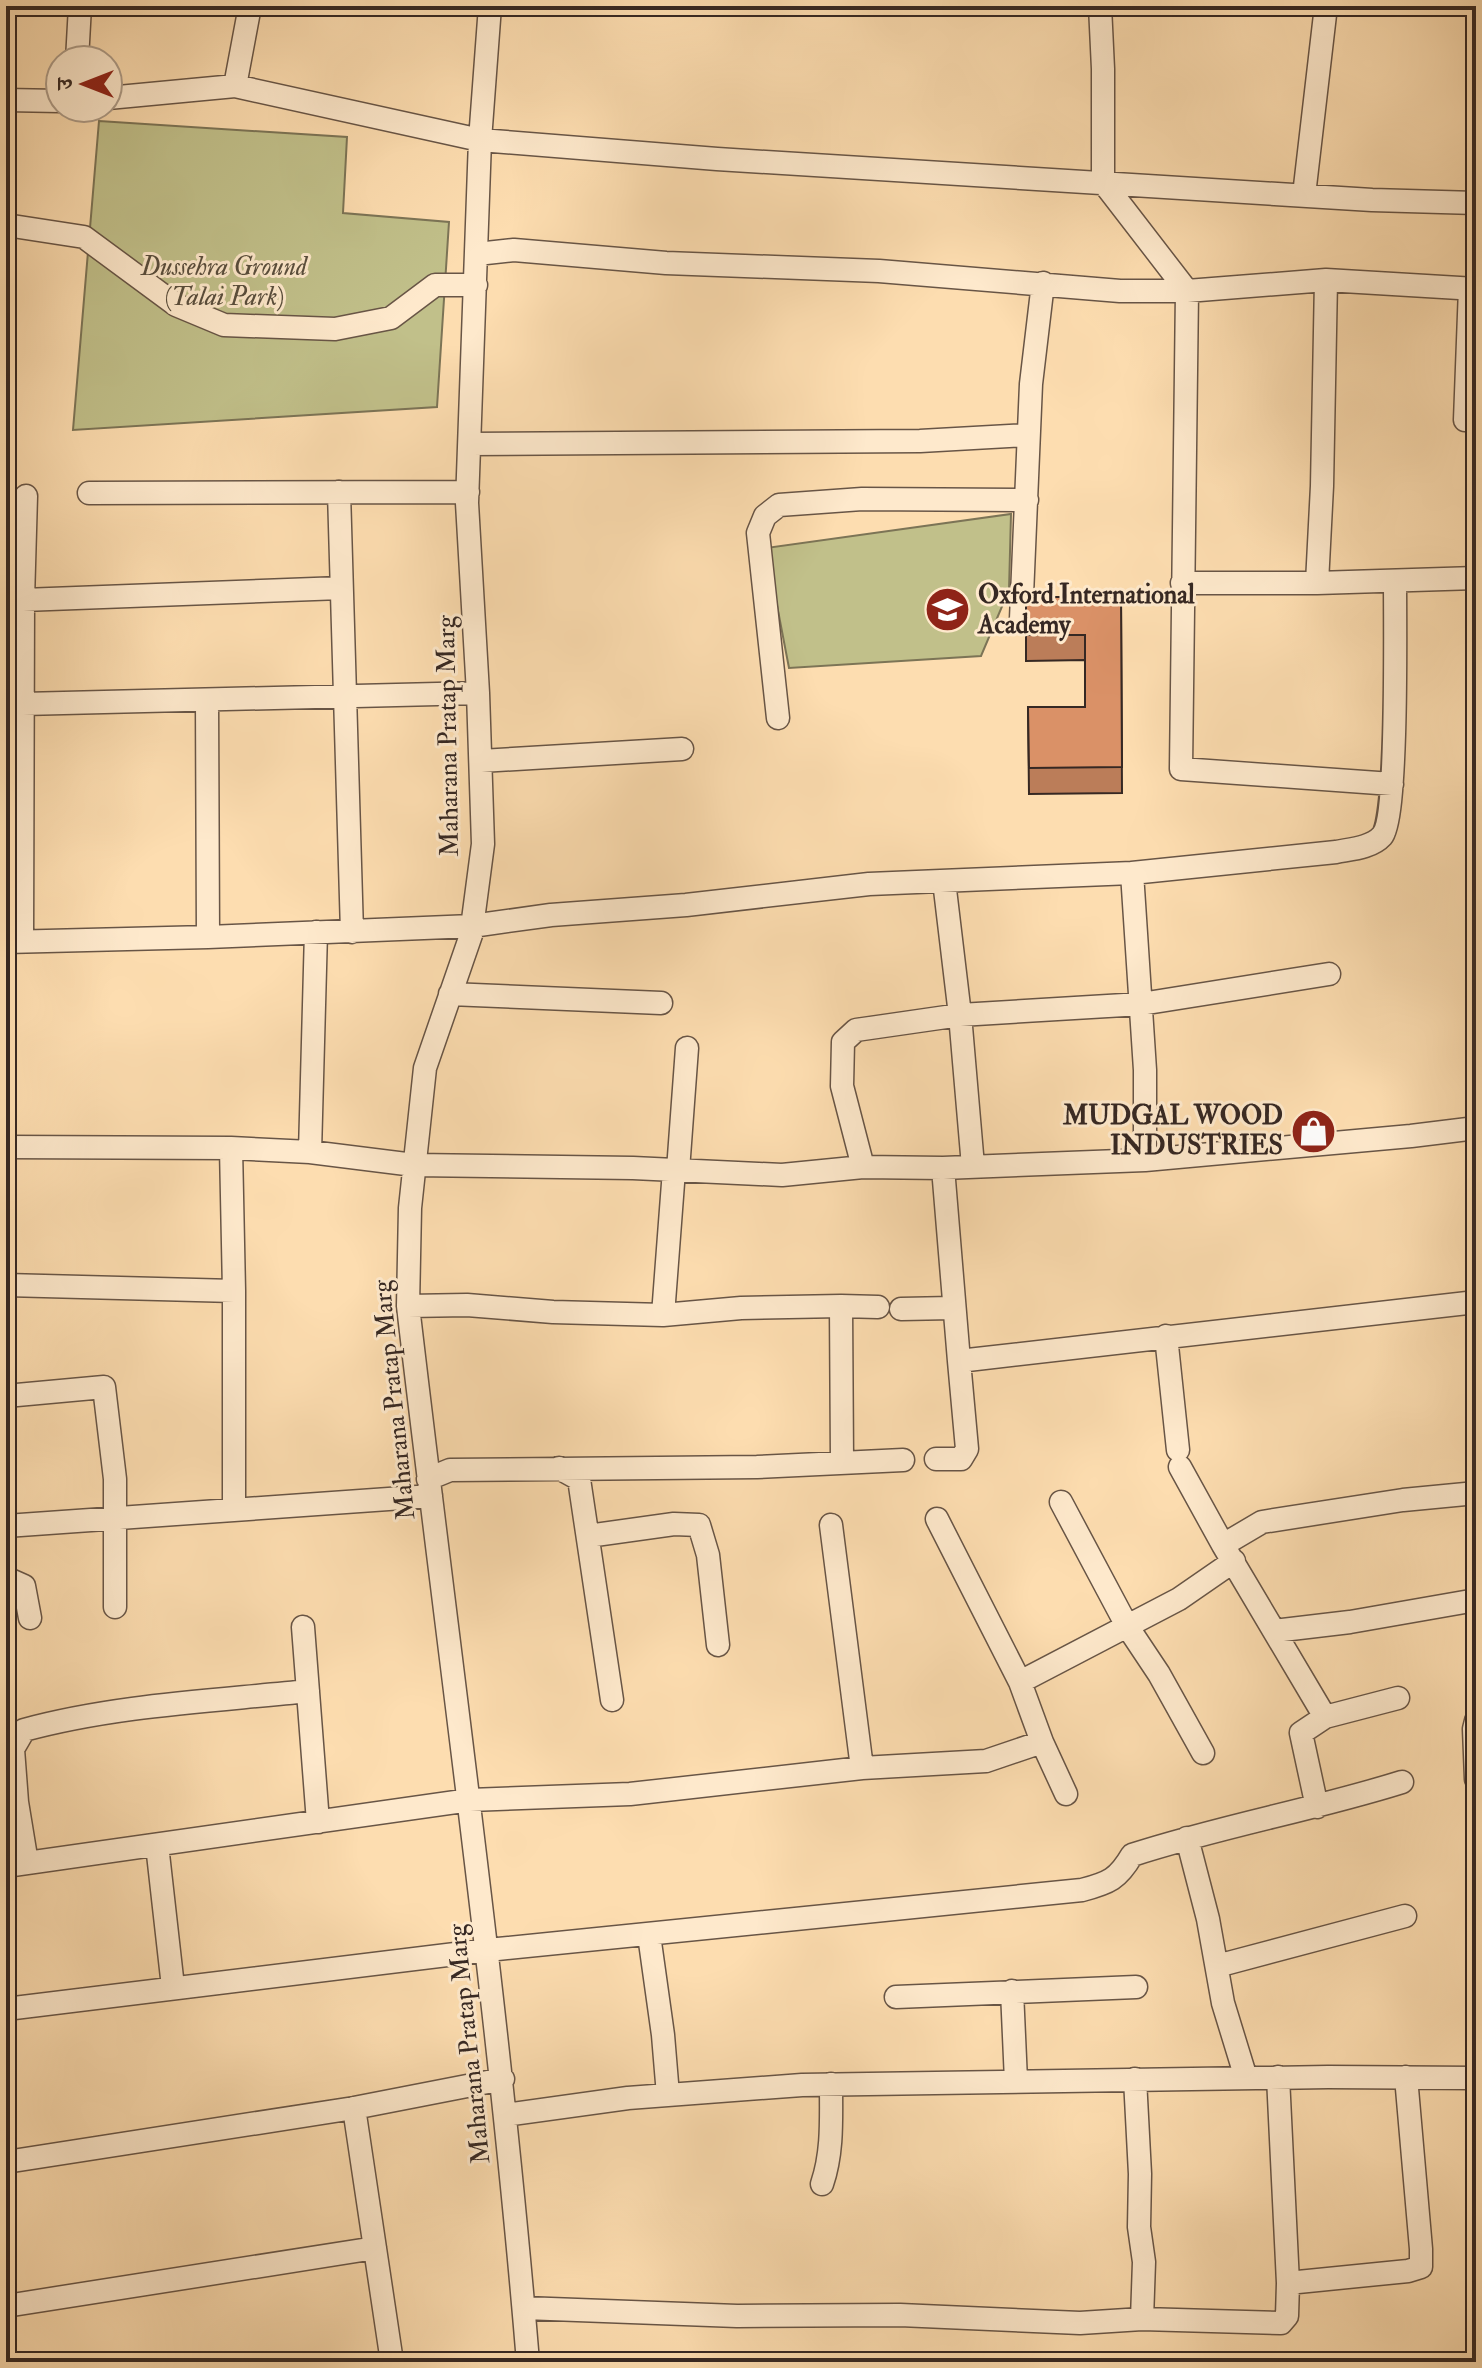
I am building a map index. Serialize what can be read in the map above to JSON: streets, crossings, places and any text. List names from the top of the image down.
{
  "streets": {
    "street": ["Maharana Pratap Marg"]
  },
  "parks": ["Dussehra Ground (Talai Park)"],
  "places": {
    "school or university": ["Oxford International Academy"],
    "shop": ["MUDGAL WOOD INDUSTRIES"]
  },
  "north": "left"
}
